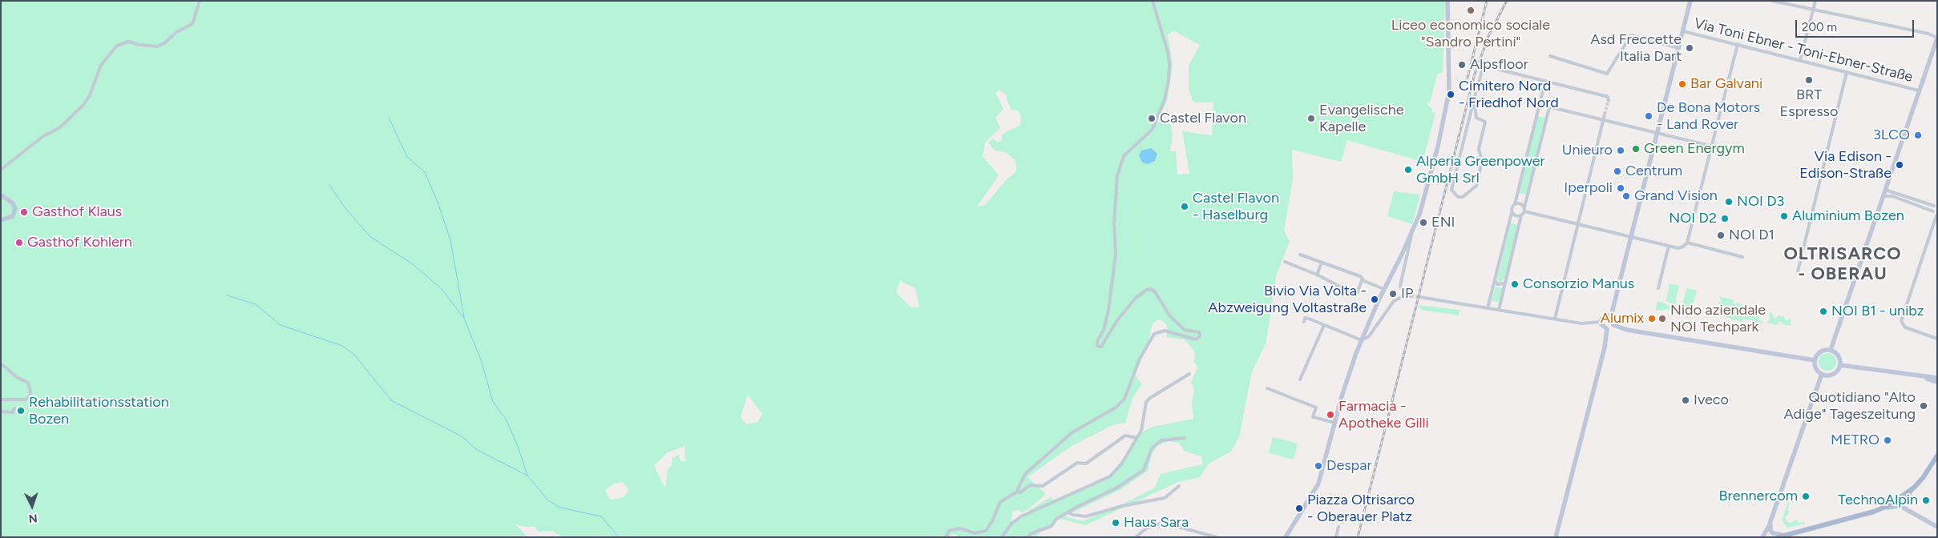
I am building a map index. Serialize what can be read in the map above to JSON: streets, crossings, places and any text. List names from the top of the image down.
{
  "streets": {
    "street": ["Via Toni Ebner - Toni-Ebner-Straße"]
  },
  "districts": ["OLTRISARCO - OBERAU"],
  "places": [
    "Liceo economico sociale \"Sandro Pertini\"",
    "Asd Freccette Italia Dart",
    "Alpsfloor",
    "BRT Espresso",
    "Bar Galvani",
    "Cimitero Nord - Friedhof Nord",
    "De Bona Motors - Land Rover",
    "Castel Flavon",
    "Evangelische Kapelle",
    "3LCO",
    "Green Energym",
    "Unieuro",
    "Via Edison - Edison-Straße",
    "Alperia Greenpower GmbH Srl",
    "Centrum",
    "Iperpoli",
    "Grand Vision",
    "NOI D3",
    "Castel Flavon - Haselburg",
    "Gasthof Klaus",
    "Aluminium Bozen",
    "NOI D2",
    "ENI",
    "NOI D1",
    "Gasthof Kohlern",
    "Consorzio Manus",
    "IP",
    "Bivio Via Volta - Abzweigung Voltastraße",
    "NOI B1 - unibz",
    "Alumix",
    "Nido aziendale NOI Techpark",
    "Iveco",
    "Quotidiano \"Alto Adige\" Tageszeitung",
    "Rehabilitationsstation Bozen",
    "Farmacia - Apotheke Gilli",
    "METRO",
    "Despar",
    "Brennercom",
    "TechnoAlpin",
    "Piazza Oltrisarco - Oberauer Platz",
    "Haus Sara"
  ],
  "scale_bar": "200 m",
  "north": "bottom"
}
